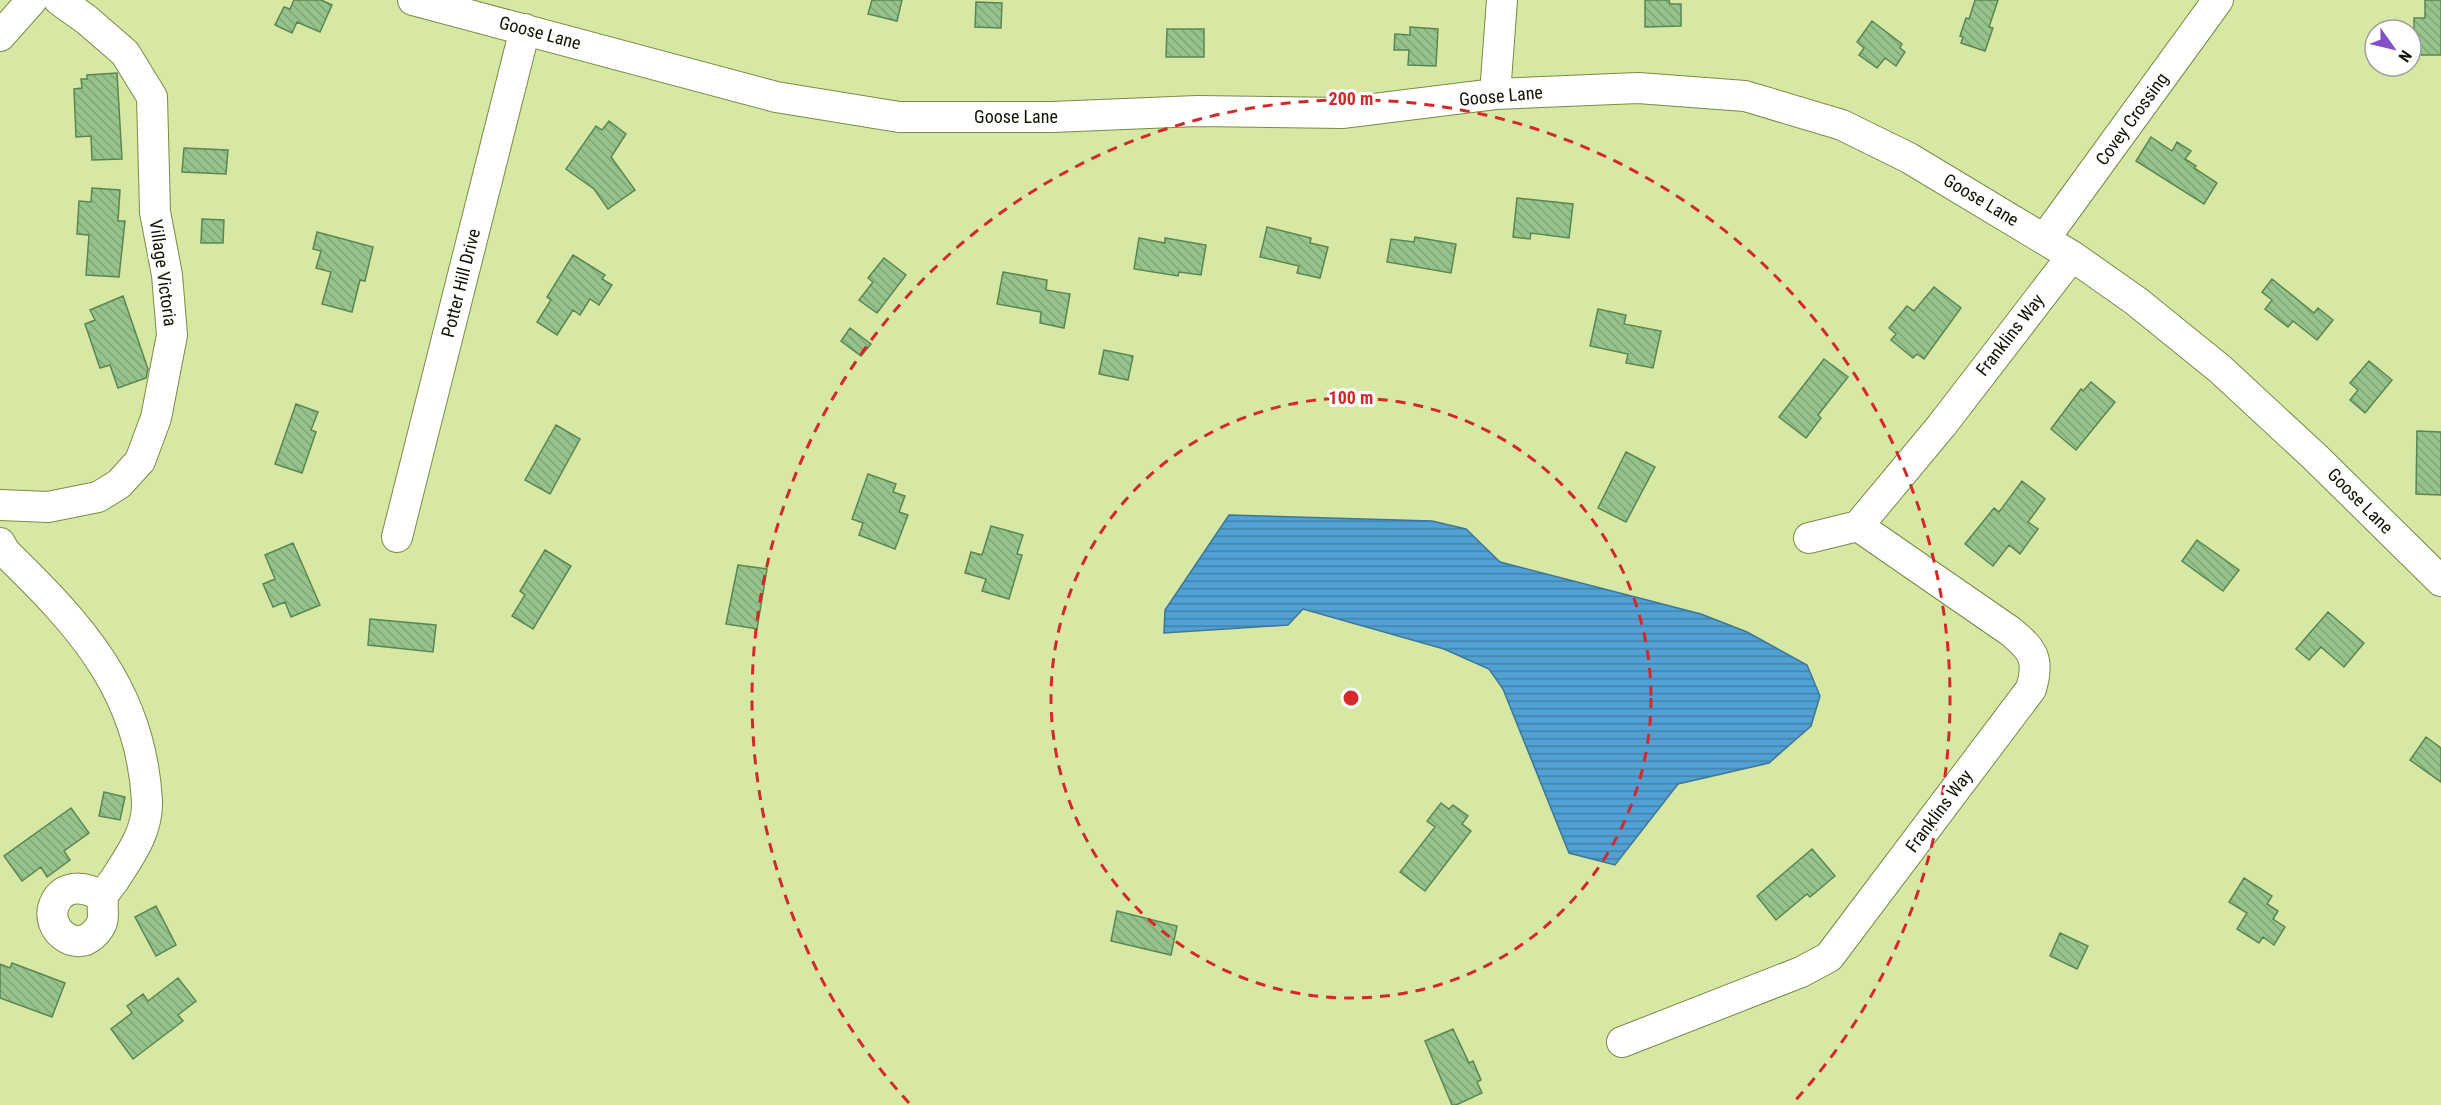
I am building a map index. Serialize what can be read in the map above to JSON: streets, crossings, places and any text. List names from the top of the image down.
{
  "streets": {
    "street": [
      "Goose Lane",
      "Covey Crossing",
      "Village Victoria",
      "Potter Hill Drive",
      "Franklins Way"
    ]
  },
  "crossings": [
    ["Goose Lane", "Covey Crossing"],
    ["Goose Lane", "Potter Hill Drive"],
    ["Goose Lane", "Franklins Way"]
  ],
  "north": "bottom right",
  "rings": ["200 m", "100 m"]
}
